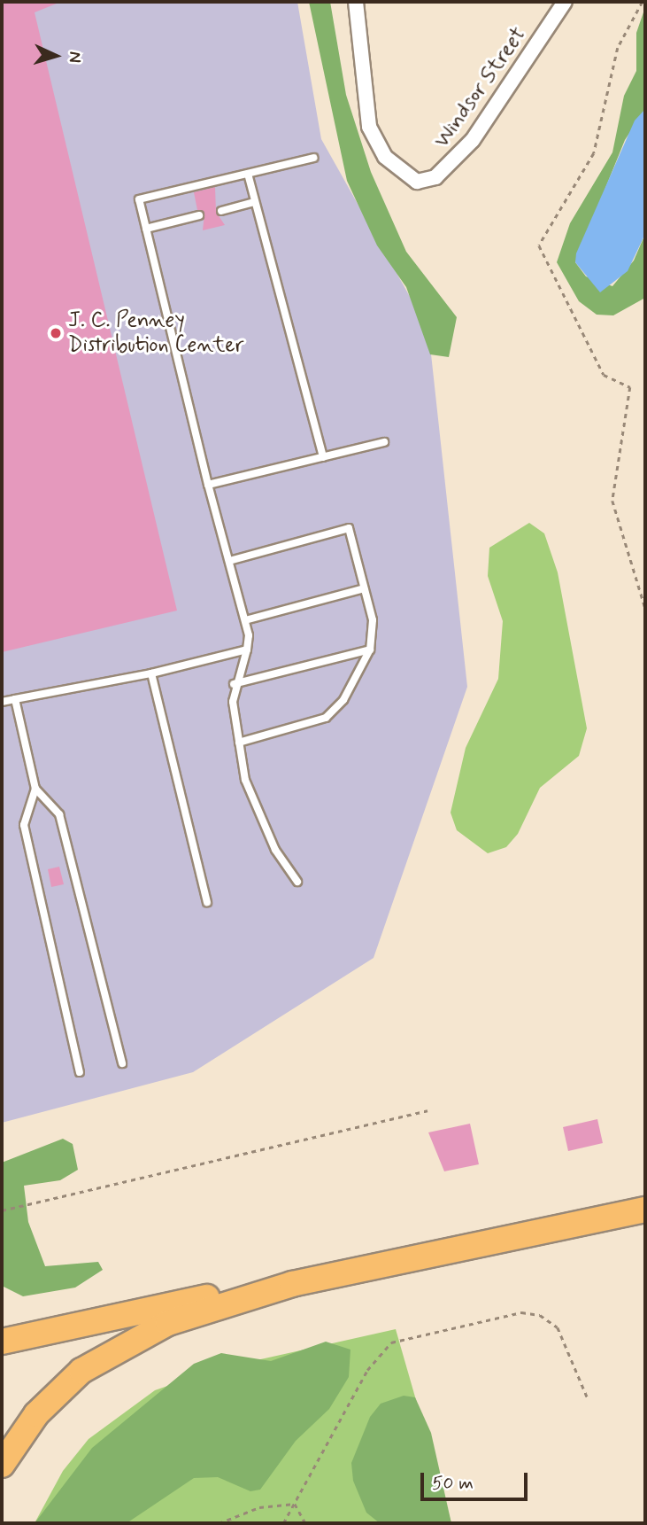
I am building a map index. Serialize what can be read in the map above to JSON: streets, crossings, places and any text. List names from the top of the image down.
{
  "streets": {
    "street": ["Windsor Street"]
  },
  "places": ["J. C. Penney Distribution Center"],
  "scale_bar": "50 m",
  "north": "right"
}
